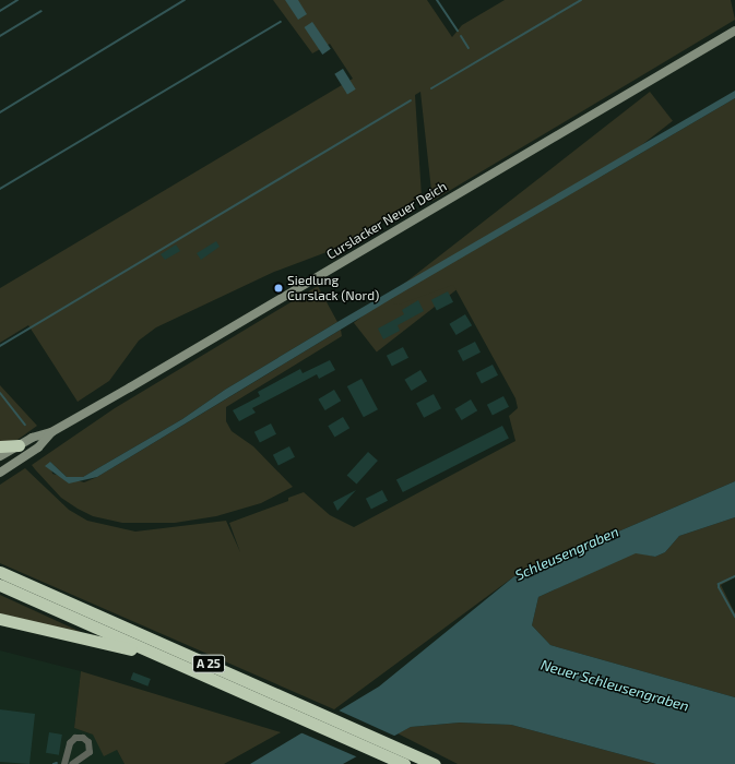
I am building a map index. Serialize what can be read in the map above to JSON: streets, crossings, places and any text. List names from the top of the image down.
{
  "streets": {
    "highway": ["A 25"],
    "street": ["Curslacker Neuer Deich"]
  },
  "water": ["Schleusengraben", "Neuer Schleusengraben"],
  "places": ["Siedlung Curslack (Nord)"]
}
